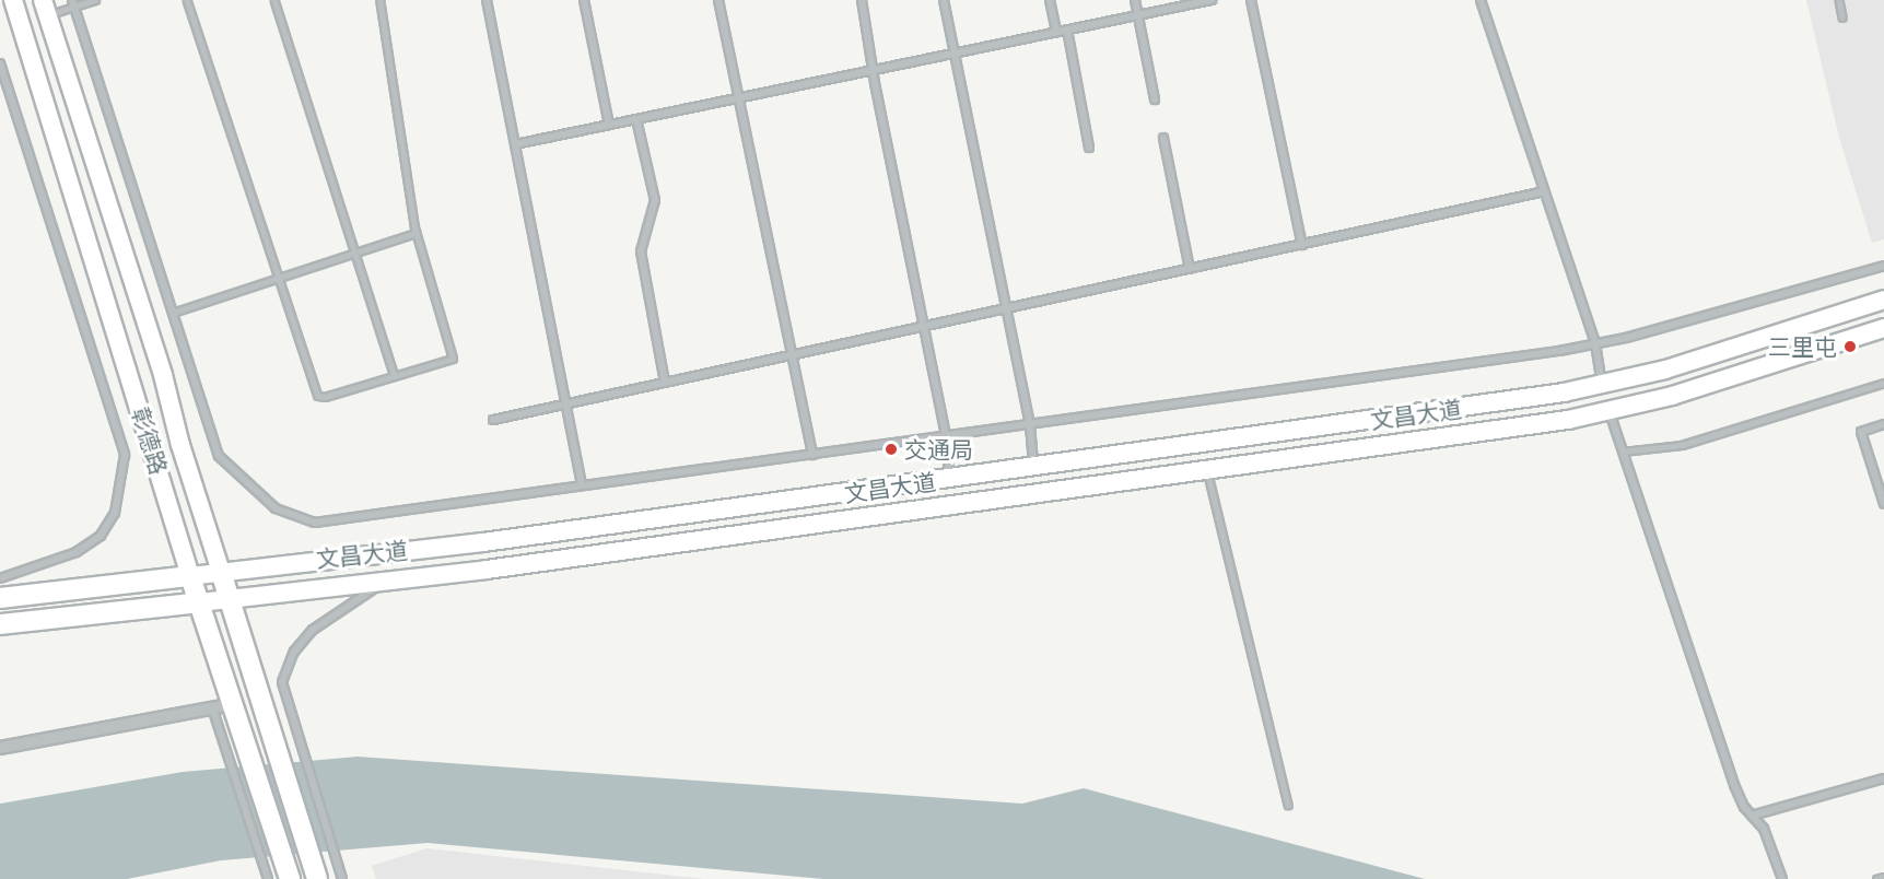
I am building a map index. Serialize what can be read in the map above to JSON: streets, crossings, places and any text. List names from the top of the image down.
{
  "streets": {
    "highway": ["文昌大道", "彰德路"]
  },
  "crossings": [
    ["文昌大道", "彰德路"]
  ],
  "places": ["三里屯", "交通局"]
}
